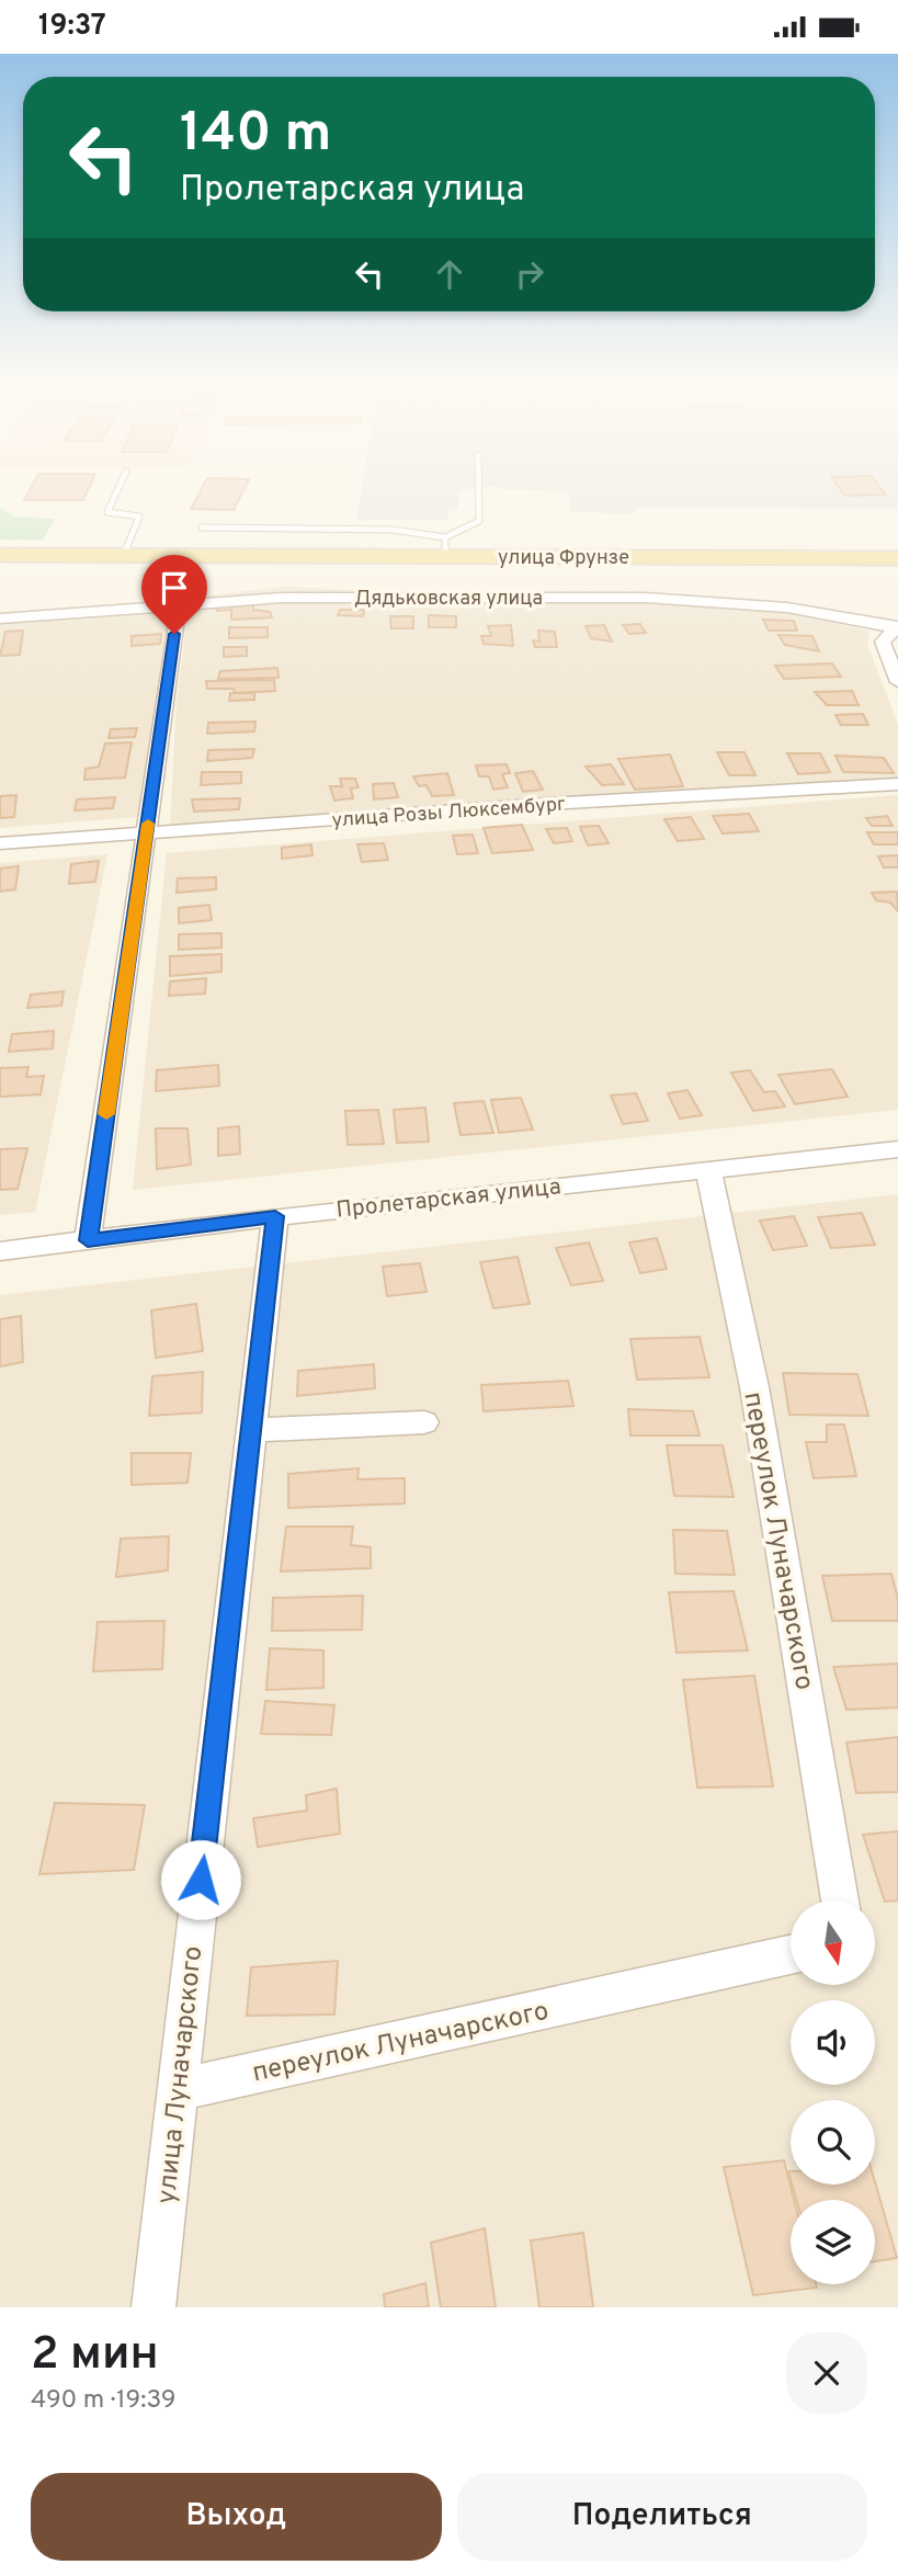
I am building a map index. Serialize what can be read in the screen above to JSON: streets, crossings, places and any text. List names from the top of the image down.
{
  "streets": {
    "main road": ["улица Фрунзе"],
    "street": [
      "Дядьковская улица",
      "улица Розы Люксембург",
      "Пролетарская улица",
      "переулок Луначарского",
      "улица Луначарского"
    ]
  },
  "crossings": [
    ["Пролетарская улица", "переулок Луначарского"],
    ["Пролетарская улица", "улица Луначарского"],
    ["переулок Луначарского", "улица Луначарского"]
  ],
  "north": "bottom",
  "page": {
    "status": "19:37",
    "turn": ["140 m", "Пролетарская улица"],
    "heading": ["2 мин", "490 m · 19:39"],
    "buttons": ["Выход", "Поделиться"]
  }
}
